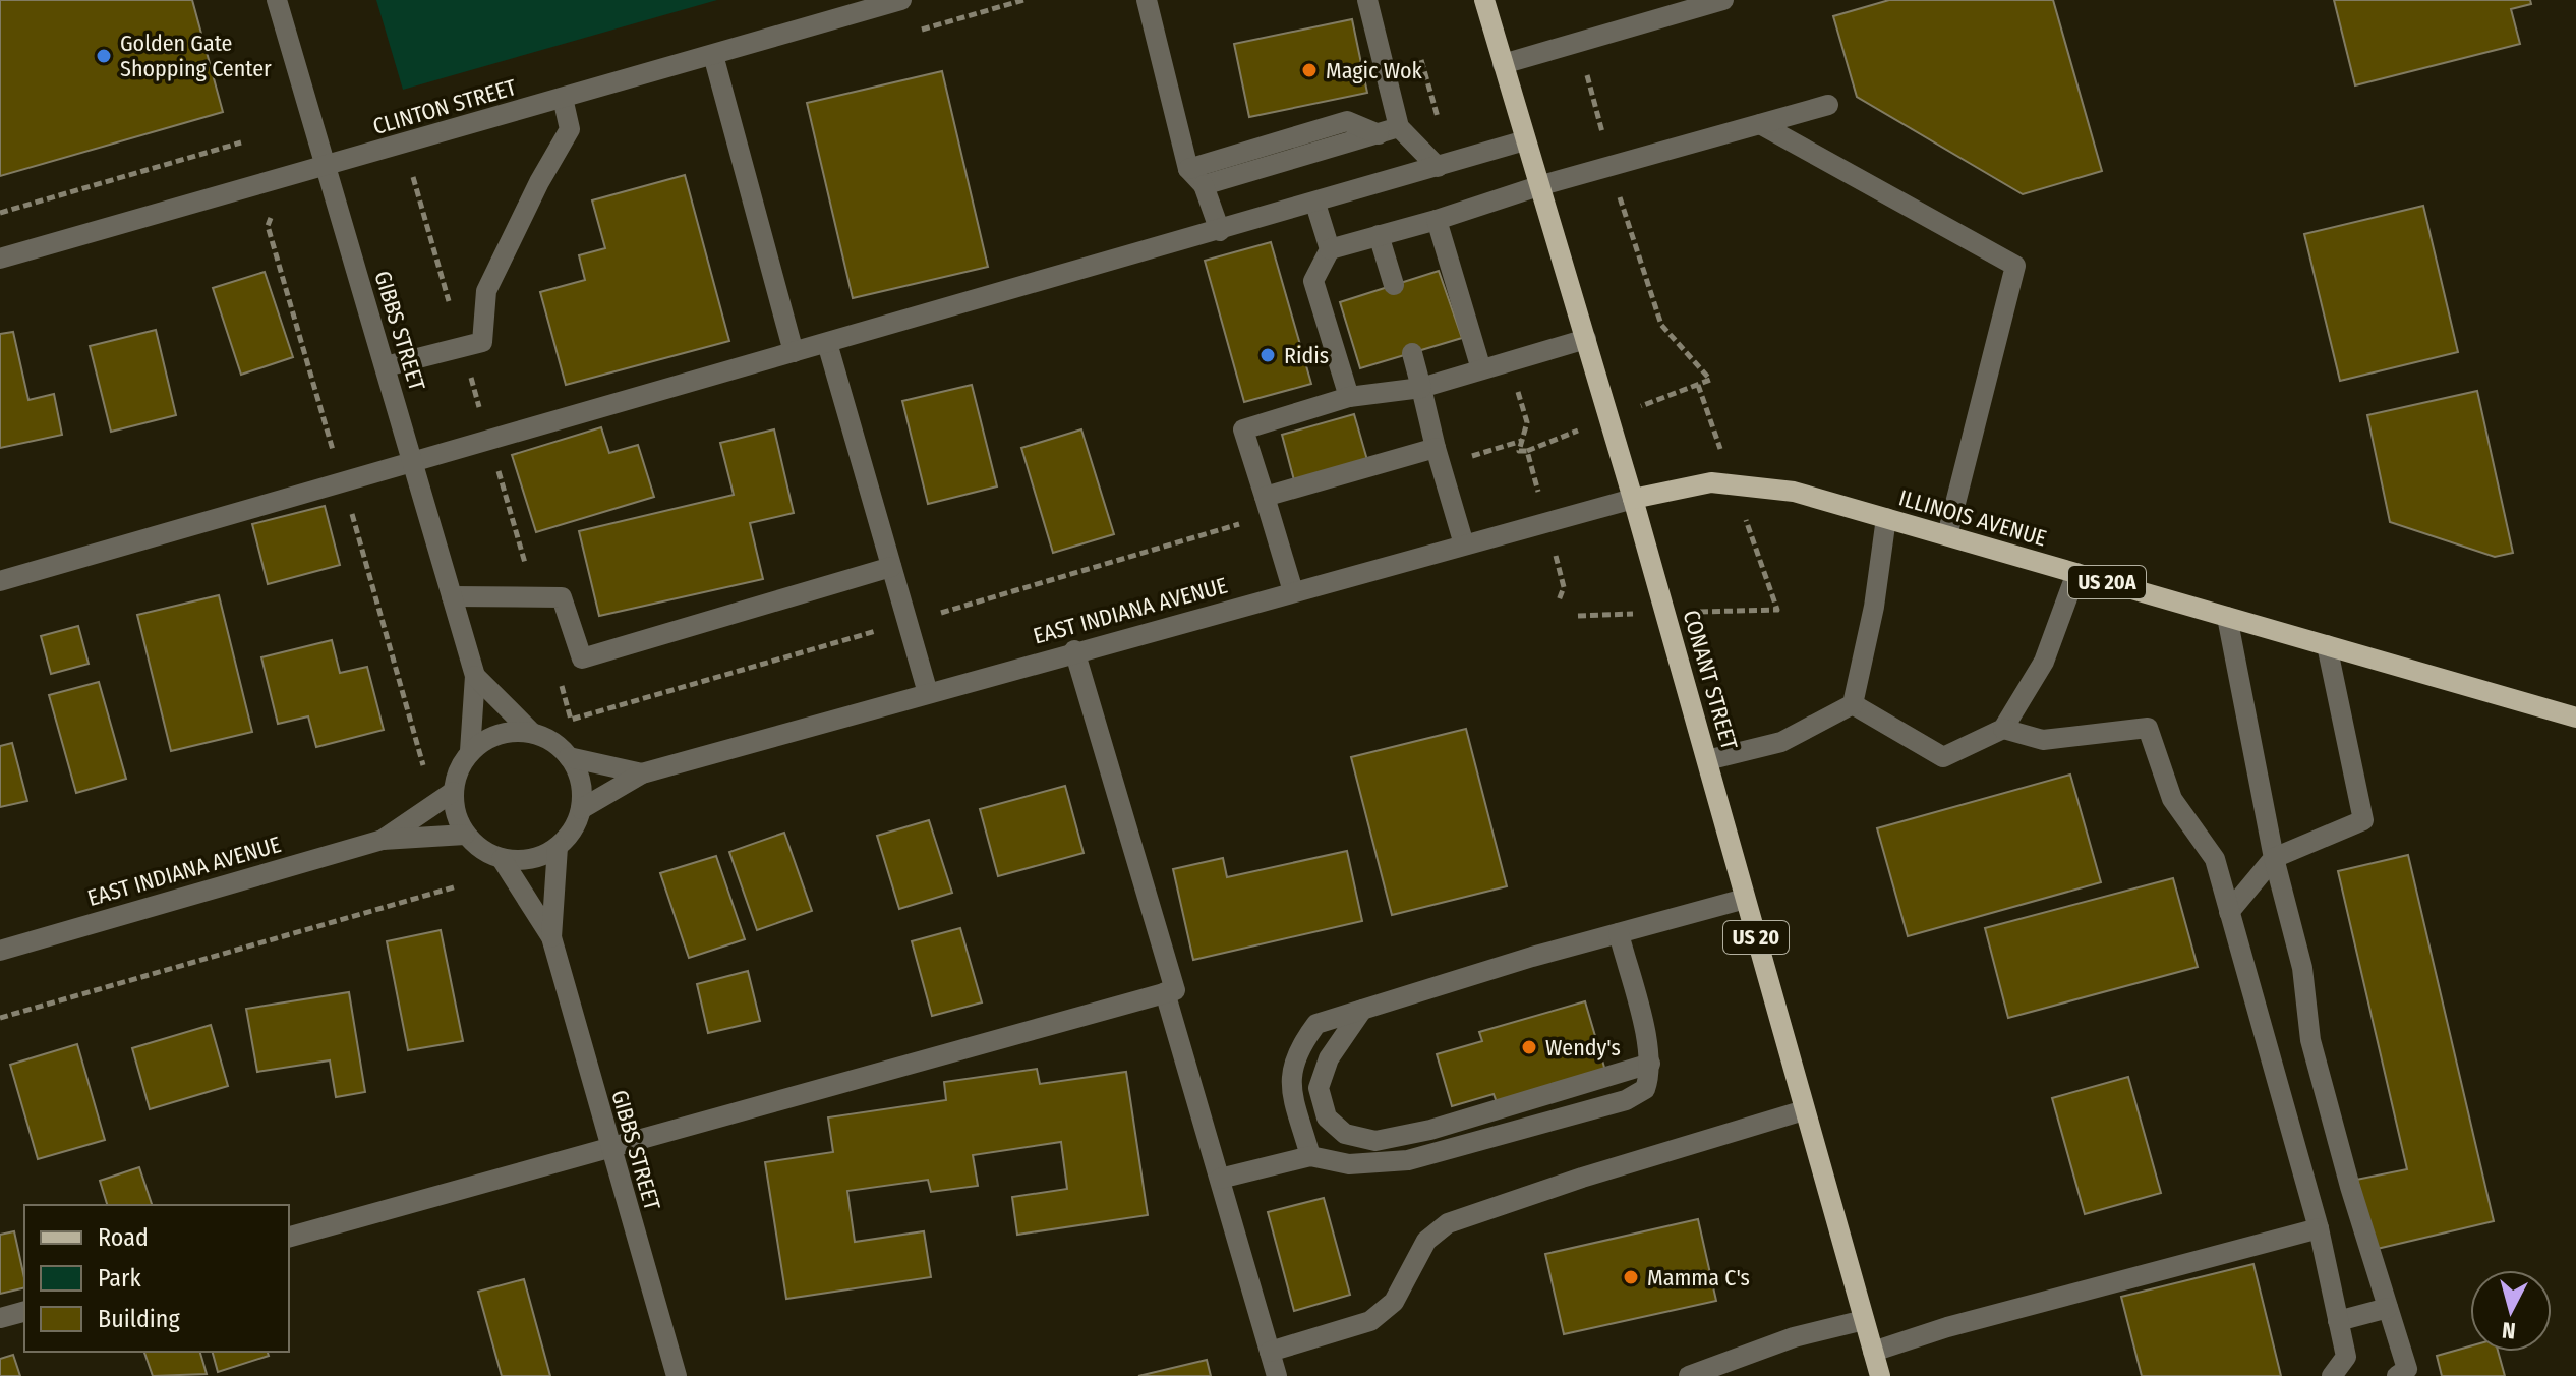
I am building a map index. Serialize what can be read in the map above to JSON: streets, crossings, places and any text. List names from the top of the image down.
{
  "streets": {
    "main road": [
      "ILLINOIS AVENUE",
      "US 20A",
      "CONANT STREET",
      "US 20"
    ],
    "street": ["CLINTON STREET", "GIBBS STREET", "EAST INDIANA AVENUE"]
  },
  "crossings": [
    ["CLINTON STREET", "GIBBS STREET"],
    ["GIBBS STREET", "EAST INDIANA AVENUE"],
    ["ILLINOIS AVENUE", "EAST INDIANA AVENUE"],
    ["ILLINOIS AVENUE", "CONANT STREET"],
    ["EAST INDIANA AVENUE", "CONANT STREET"]
  ],
  "places": [
    "Golden Gate Shopping Center",
    "Magic Wok",
    "Ridis",
    "Wendy's",
    "Mamma C's"
  ],
  "legend": ["Road", "Park", "Building"],
  "north": "bottom"
}
